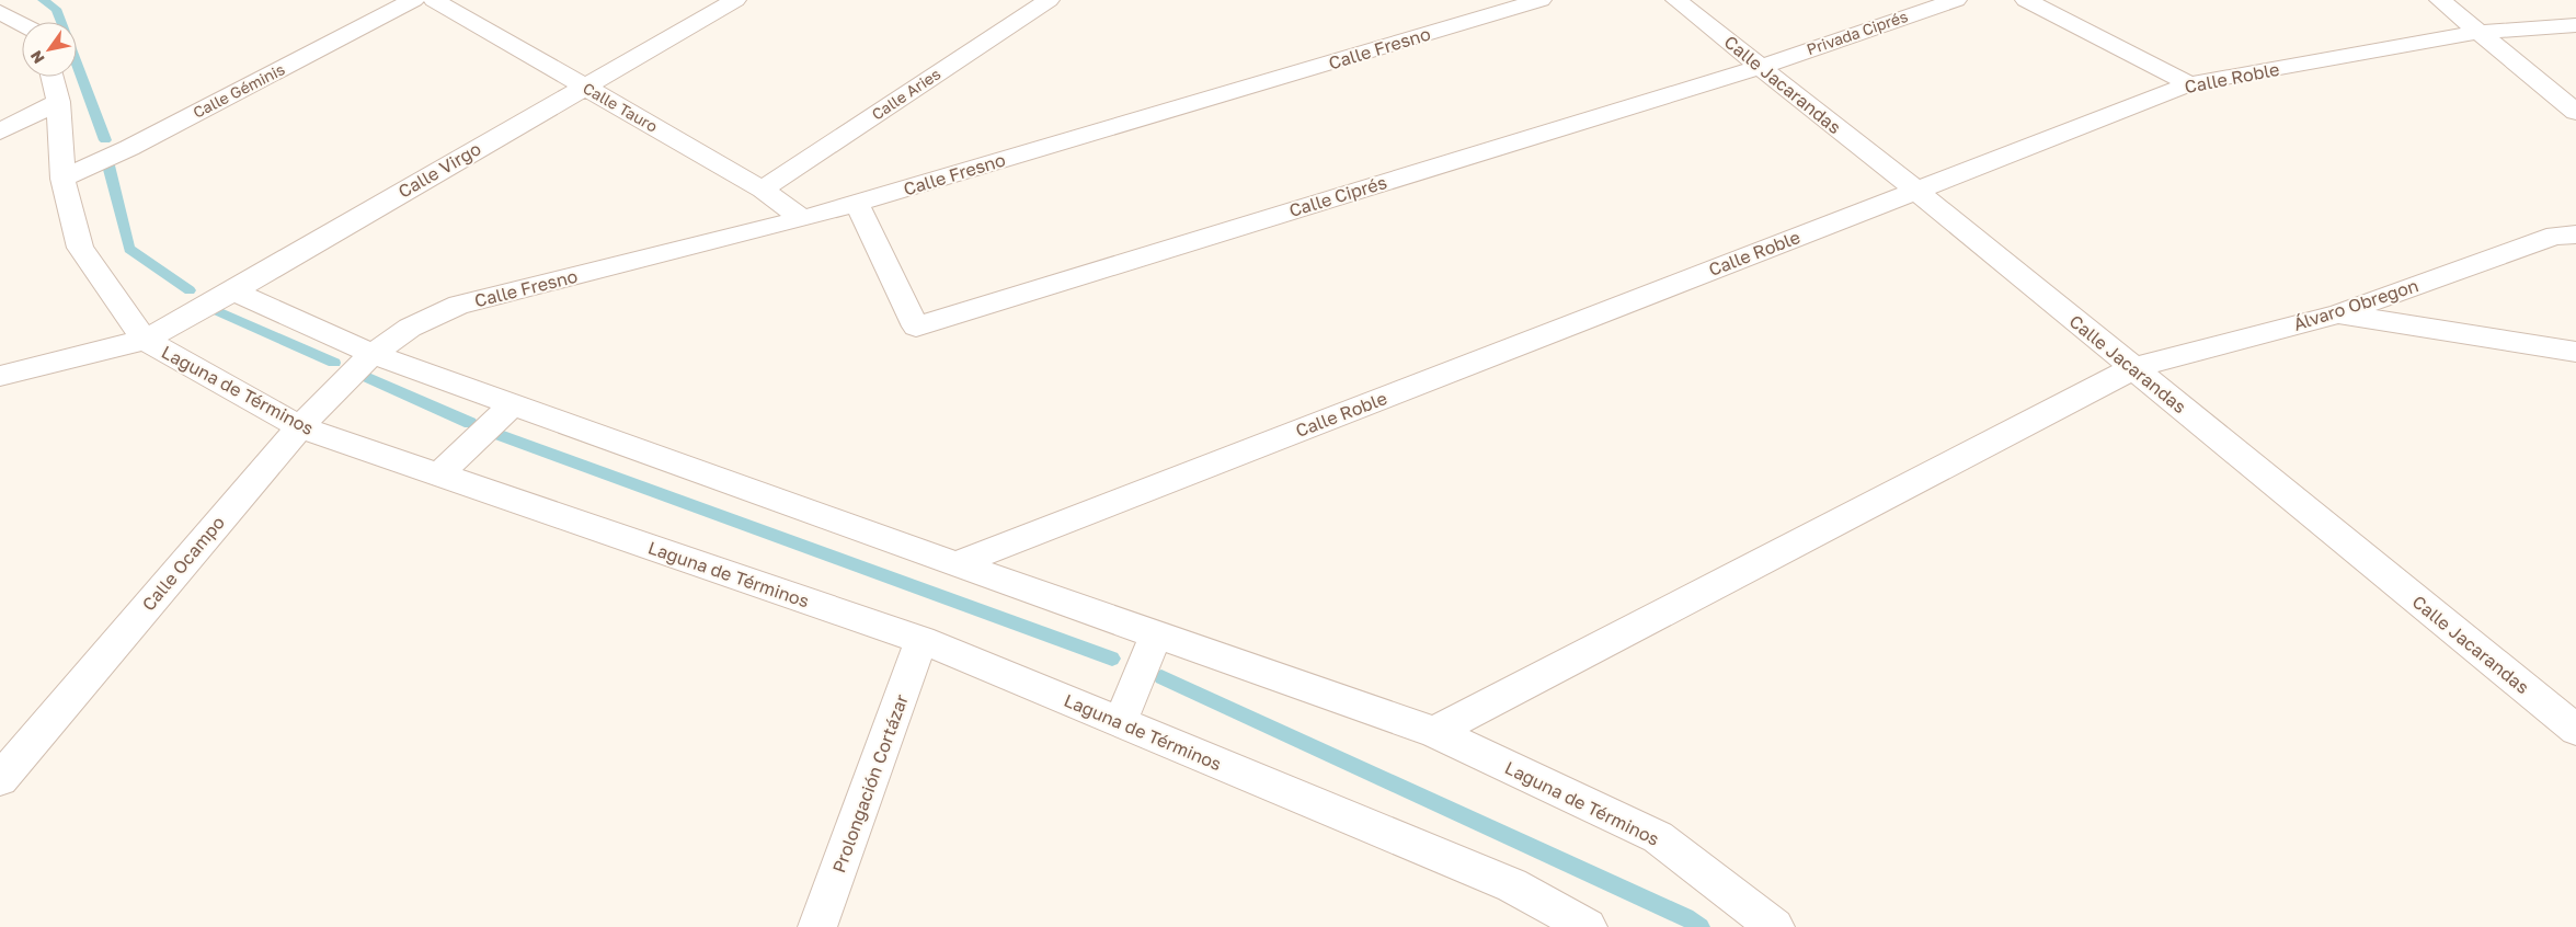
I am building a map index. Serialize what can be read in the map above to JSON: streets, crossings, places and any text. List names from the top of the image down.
{
  "streets": {
    "street": [
      "Privada Ciprés",
      "Calle Fresno",
      "Calle Roble",
      "Calle Jacarandas",
      "Calle Géminis",
      "Calle Aries",
      "Calle Tauro",
      "Calle Virgo",
      "Calle Ciprés",
      "Álvaro Obregon",
      "Laguna de Términos",
      "Calle Ocampo",
      "Prolongación Cortázar"
    ]
  },
  "crossings": [
    ["Privada Ciprés", "Calle Jacarandas"],
    ["Privada Ciprés", "Calle Ciprés"],
    ["Calle Fresno", "Calle Tauro"],
    ["Calle Fresno", "Calle Ciprés"],
    ["Calle Fresno", "Laguna de Términos"],
    ["Calle Fresno", "Calle Ocampo"],
    ["Calle Roble", "Calle Jacarandas"],
    ["Calle Roble", "Laguna de Términos"],
    ["Calle Jacarandas", "Calle Ciprés"],
    ["Calle Jacarandas", "Álvaro Obregon"],
    ["Calle Géminis", "Laguna de Términos"],
    ["Calle Aries", "Calle Tauro"],
    ["Calle Tauro", "Calle Virgo"],
    ["Calle Virgo", "Laguna de Términos"],
    ["Álvaro Obregon", "Laguna de Términos"],
    ["Laguna de Términos", "Calle Ocampo"],
    ["Laguna de Términos", "Prolongación Cortázar"]
  ],
  "north": "bottom left"
}
